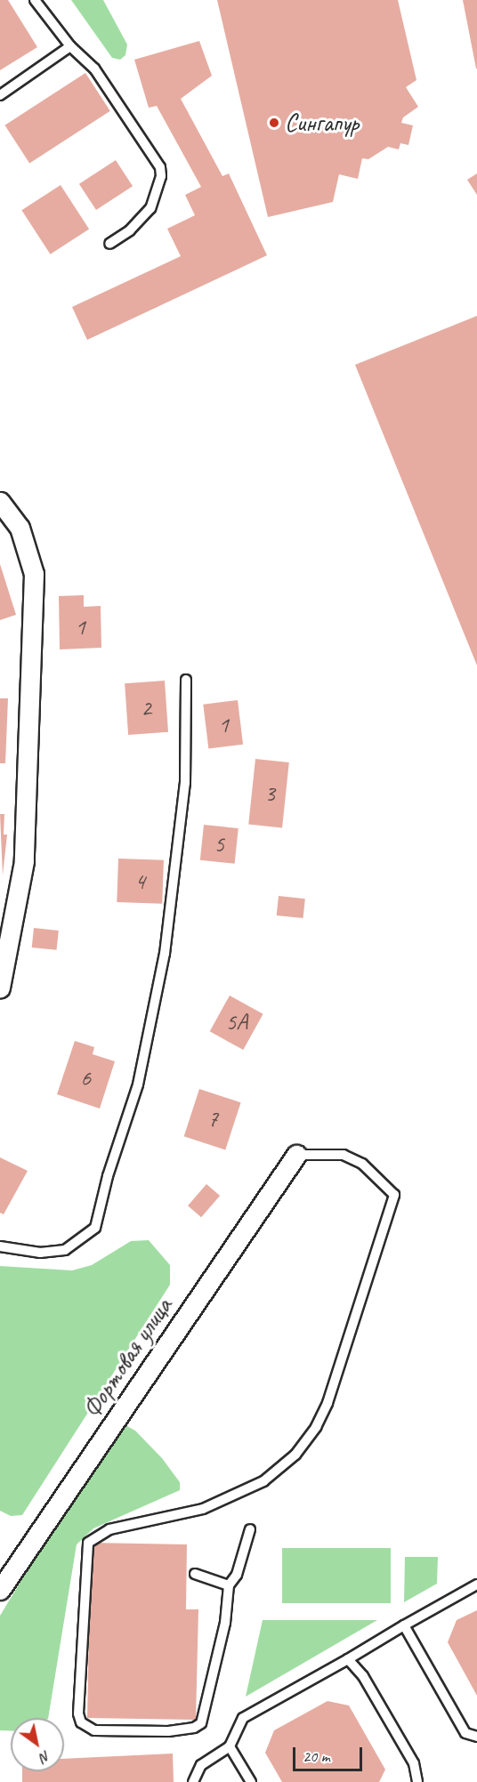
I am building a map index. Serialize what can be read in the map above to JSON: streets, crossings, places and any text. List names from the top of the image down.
{
  "streets": {
    "street": ["Фортовая улица"]
  },
  "places": ["Сингапур"],
  "house_numbers": [
    "1",
    "2",
    "1",
    "3",
    "5",
    "4",
    "5А",
    "6",
    "7"
  ],
  "scale_bar": "20 m",
  "north": "bottom right"
}
